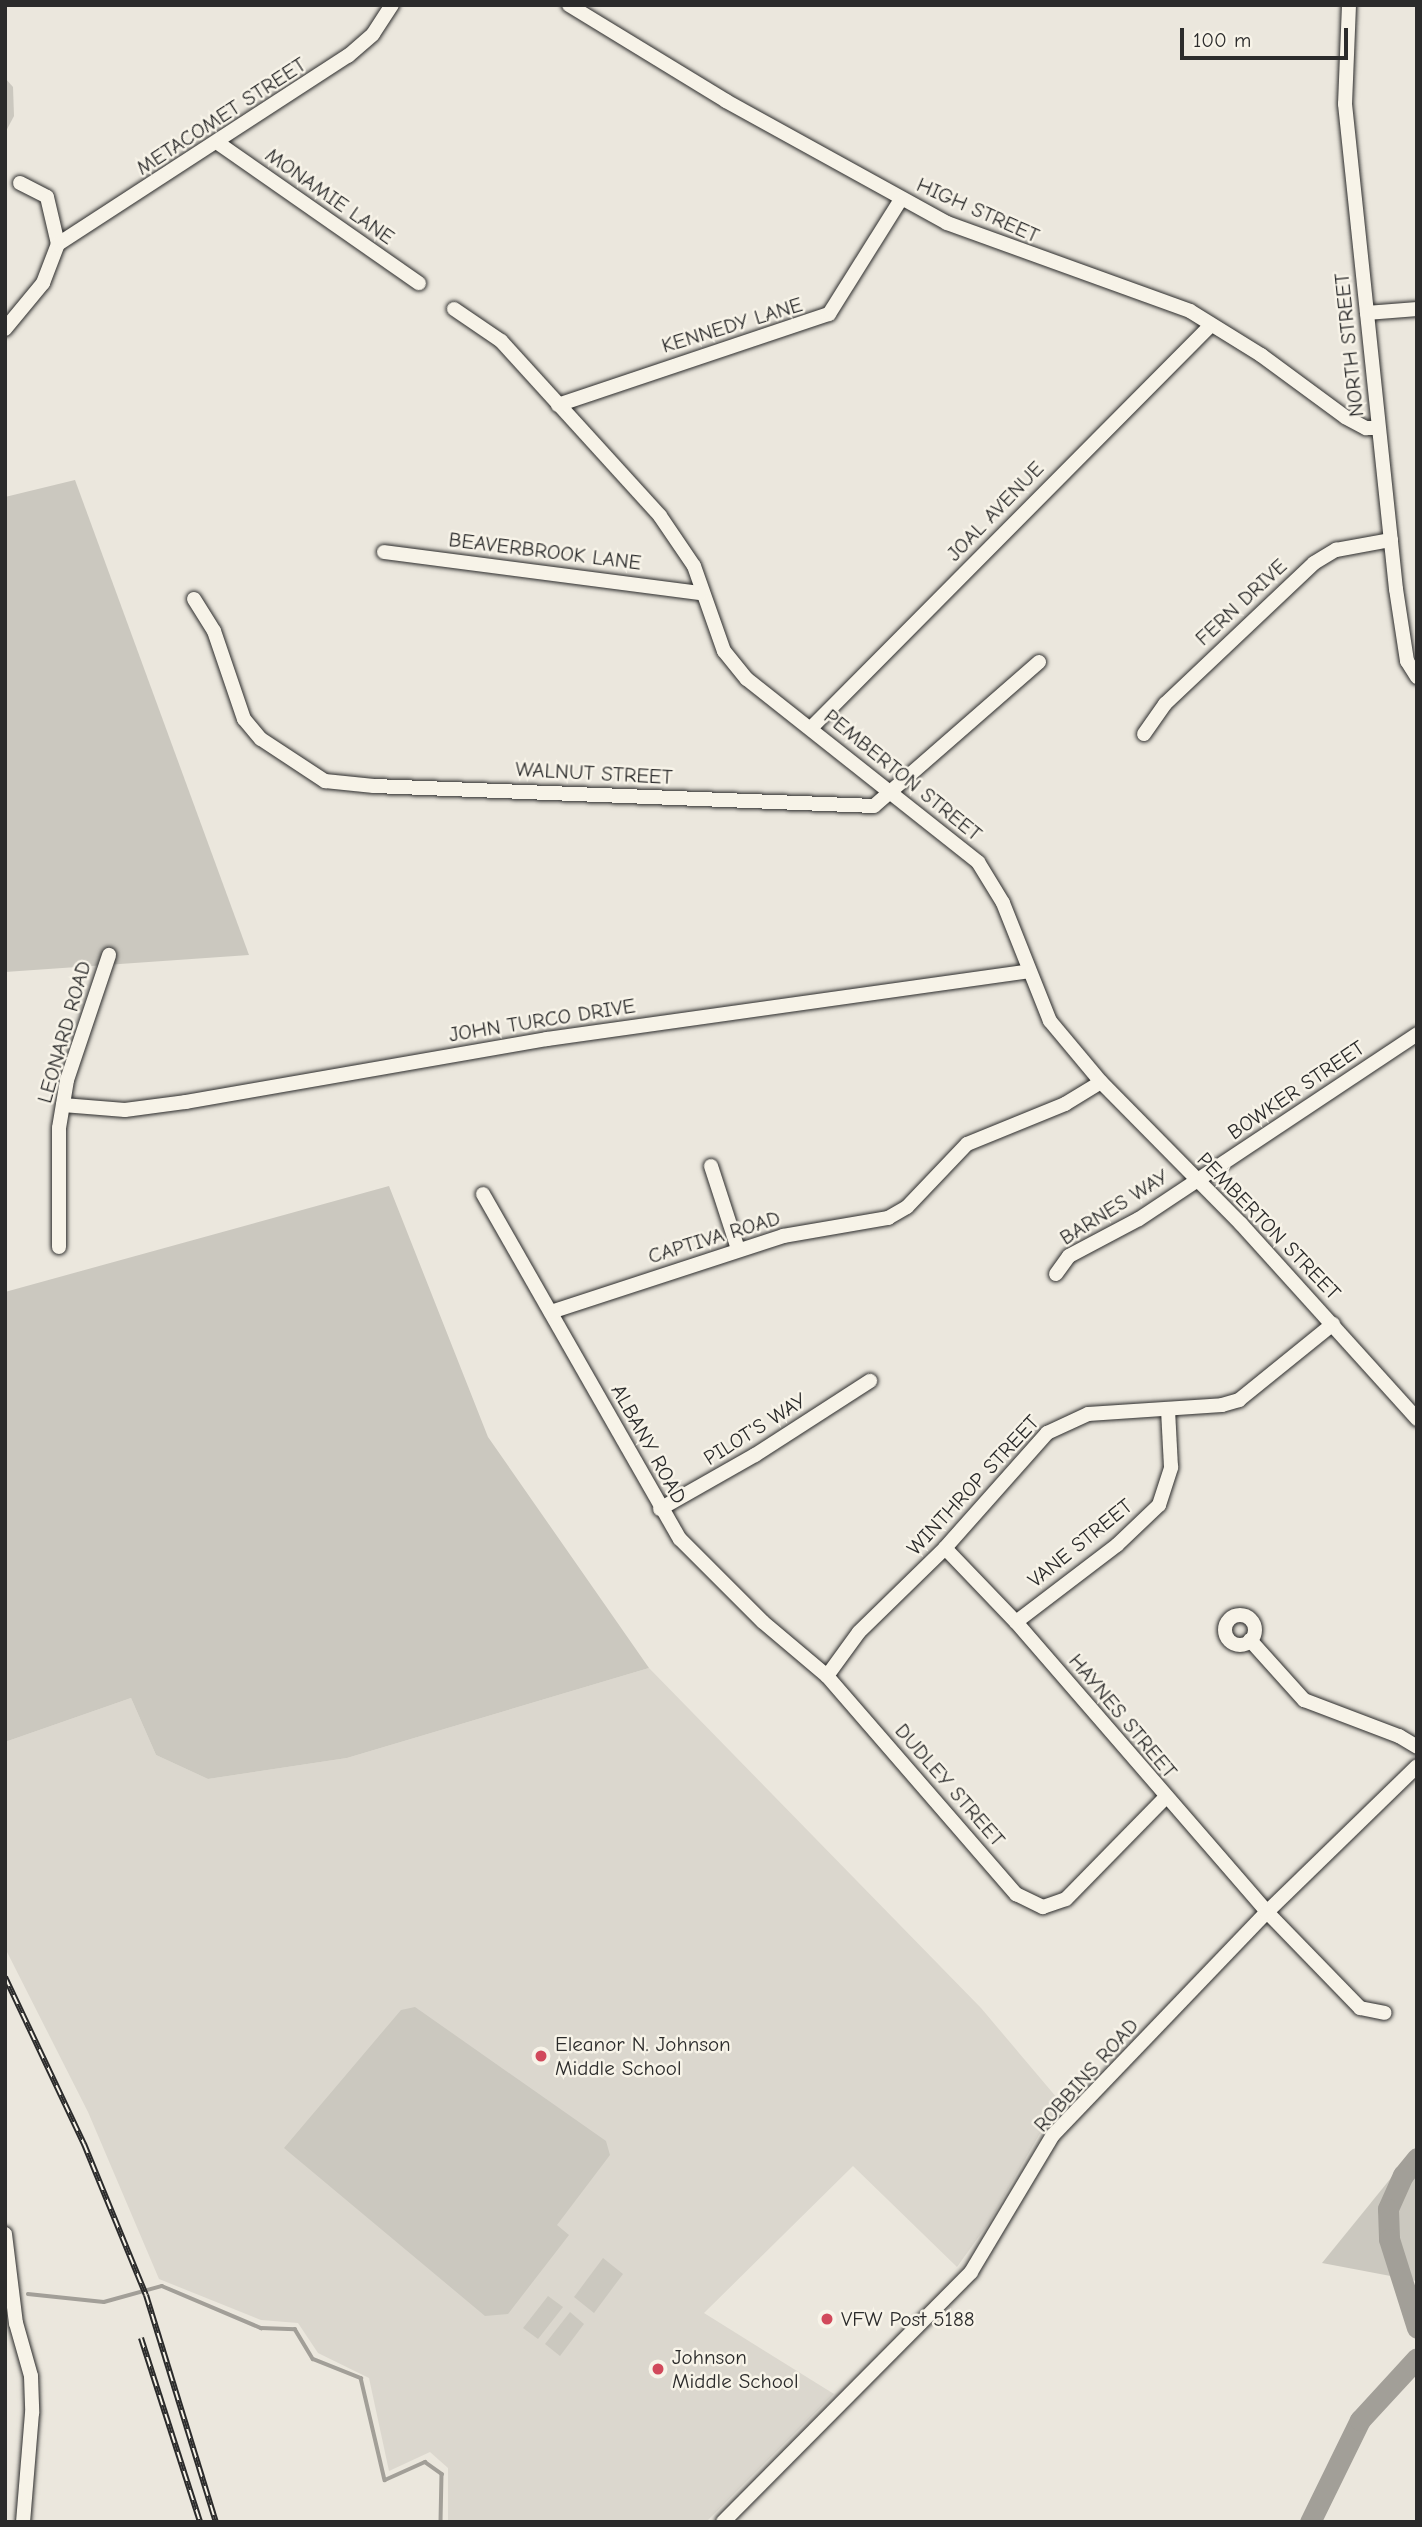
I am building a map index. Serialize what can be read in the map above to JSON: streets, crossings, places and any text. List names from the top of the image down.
{
  "streets": {
    "street": [
      "METACOMET STREET",
      "MONAMIE LANE",
      "HIGH STREET",
      "KENNEDY LANE",
      "NORTH STREET",
      "JOAL AVENUE",
      "BEAVERBROOK LANE",
      "FERN DRIVE",
      "WALNUT STREET",
      "PEMBERTON STREET",
      "JOHN TURCO DRIVE",
      "LEONARD ROAD",
      "BOWKER STREET",
      "BARNES WAY",
      "CAPTIVA ROAD",
      "PILOT'S WAY",
      "ALBANY ROAD",
      "WINTHROP STREET",
      "VANE STREET",
      "HAYNES STREET",
      "DUDLEY STREET",
      "ROBBINS ROAD"
    ]
  },
  "crossings": [
    ["METACOMET STREET", "MONAMIE LANE"],
    ["HIGH STREET", "KENNEDY LANE"],
    ["HIGH STREET", "NORTH STREET"],
    ["HIGH STREET", "JOAL AVENUE"],
    ["KENNEDY LANE", "PEMBERTON STREET"],
    ["NORTH STREET", "FERN DRIVE"],
    ["JOAL AVENUE", "PEMBERTON STREET"],
    ["BEAVERBROOK LANE", "PEMBERTON STREET"],
    ["WALNUT STREET", "PEMBERTON STREET"],
    ["PEMBERTON STREET", "JOHN TURCO DRIVE"],
    ["PEMBERTON STREET", "BOWKER STREET"],
    ["PEMBERTON STREET", "BARNES WAY"],
    ["PEMBERTON STREET", "CAPTIVA ROAD"],
    ["PEMBERTON STREET", "WINTHROP STREET"],
    ["JOHN TURCO DRIVE", "LEONARD ROAD"],
    ["BOWKER STREET", "BARNES WAY"],
    ["CAPTIVA ROAD", "ALBANY ROAD"],
    ["PILOT'S WAY", "ALBANY ROAD"],
    ["ALBANY ROAD", "WINTHROP STREET"],
    ["ALBANY ROAD", "DUDLEY STREET"],
    ["WINTHROP STREET", "VANE STREET"],
    ["WINTHROP STREET", "HAYNES STREET"],
    ["WINTHROP STREET", "DUDLEY STREET"],
    ["VANE STREET", "HAYNES STREET"],
    ["HAYNES STREET", "DUDLEY STREET"],
    ["HAYNES STREET", "ROBBINS ROAD"]
  ],
  "places": ["Eleanor N. Johnson Middle School", "VFW Post 5188", "Johnson Middle School"],
  "scale_bar": "100 m"
}
